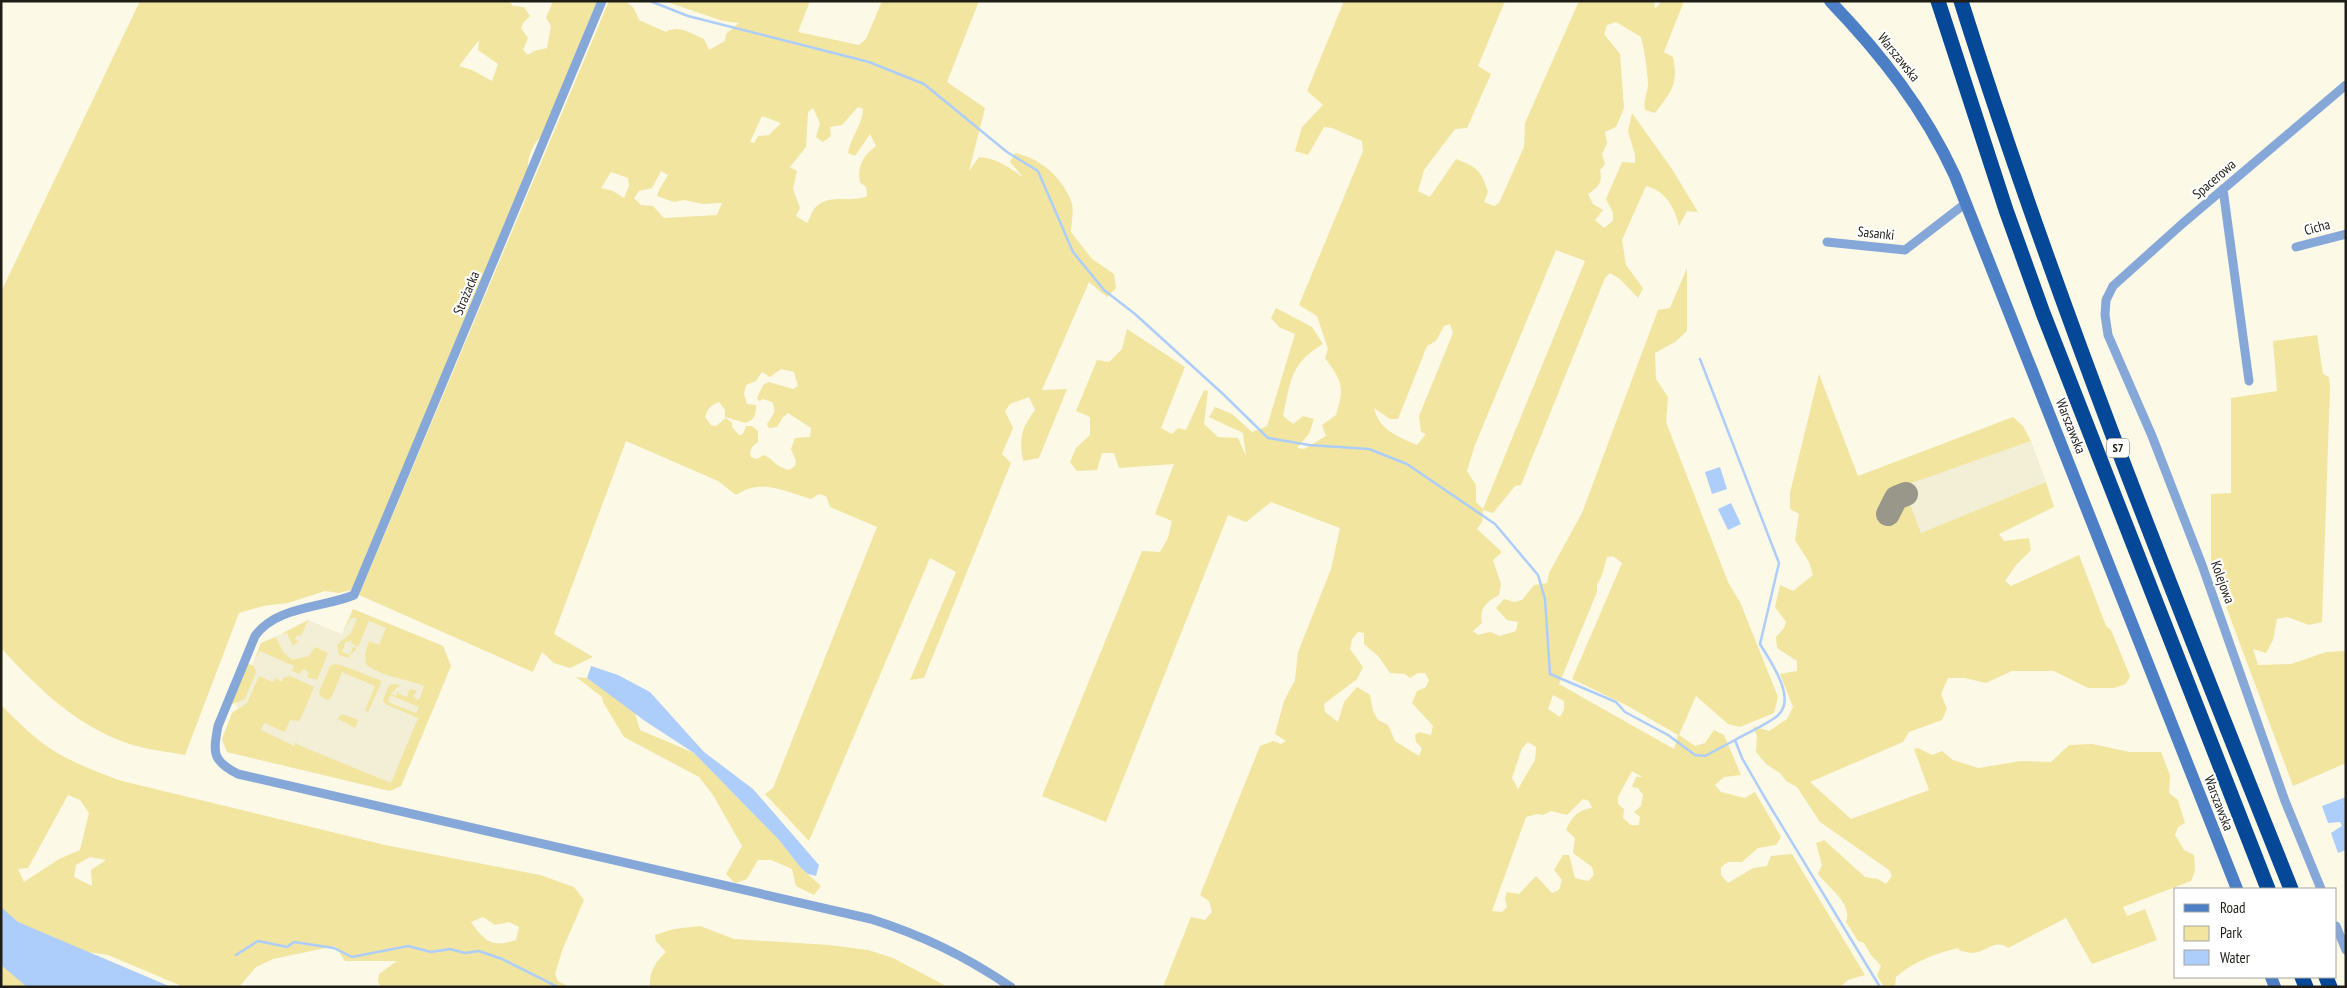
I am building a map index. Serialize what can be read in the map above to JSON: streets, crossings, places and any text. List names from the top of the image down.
{
  "streets": {
    "highway": ["S7"],
    "street": [
      "Warszawska",
      "Spacerowa",
      "Cicha",
      "Sasanki",
      "Strażacka",
      "Kolejowa"
    ]
  },
  "crossings": [
    ["Warszawska", "Sasanki"],
    ["Spacerowa", "Kolejowa"]
  ],
  "legend": ["Road", "Park", "Water"]
}
